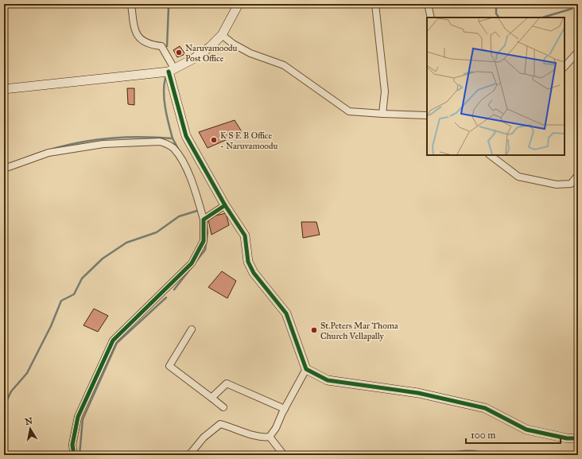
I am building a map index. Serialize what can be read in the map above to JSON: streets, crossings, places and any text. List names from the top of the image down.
{
  "places": ["Naruvamoodu Post Office", "K S E B Office - Naruvamoodu", "St.Peters Mar Thoma Church Vellapally"],
  "scale_bar": "100 m",
  "north": "top"
}
